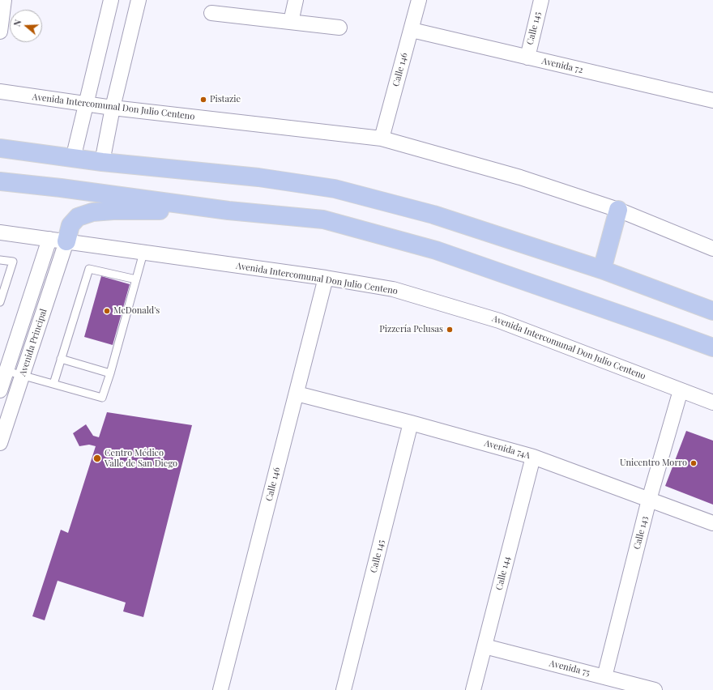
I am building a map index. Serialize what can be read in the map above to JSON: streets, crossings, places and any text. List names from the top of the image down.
{
  "streets": {
    "street": [
      "Calle 145",
      "Avenida 72",
      "Calle 146",
      "Avenida Intercomunal Don Julio Centeno",
      "Avenida Principal",
      "Avenida 74A",
      "Calle 143",
      "Calle 144",
      "Avenida 75"
    ]
  },
  "crossings": [
    ["Calle 145", "Avenida 72"],
    ["Calle 145", "Avenida 74A"],
    ["Avenida 72", "Calle 146"],
    ["Calle 146", "Avenida Intercomunal Don Julio Centeno"],
    ["Calle 146", "Avenida 74A"],
    ["Avenida Intercomunal Don Julio Centeno", "Avenida Principal"],
    ["Avenida Intercomunal Don Julio Centeno", "Calle 143"],
    ["Avenida 74A", "Calle 143"],
    ["Avenida 74A", "Calle 144"],
    ["Calle 143", "Avenida 75"],
    ["Calle 144", "Avenida 75"]
  ],
  "places": [
    "Pistazie",
    "McDonald's",
    "Pizzería Pelusas",
    "Centro Médico Valle de San Diego",
    "Unicentro Morro"
  ],
  "north": "left"
}
